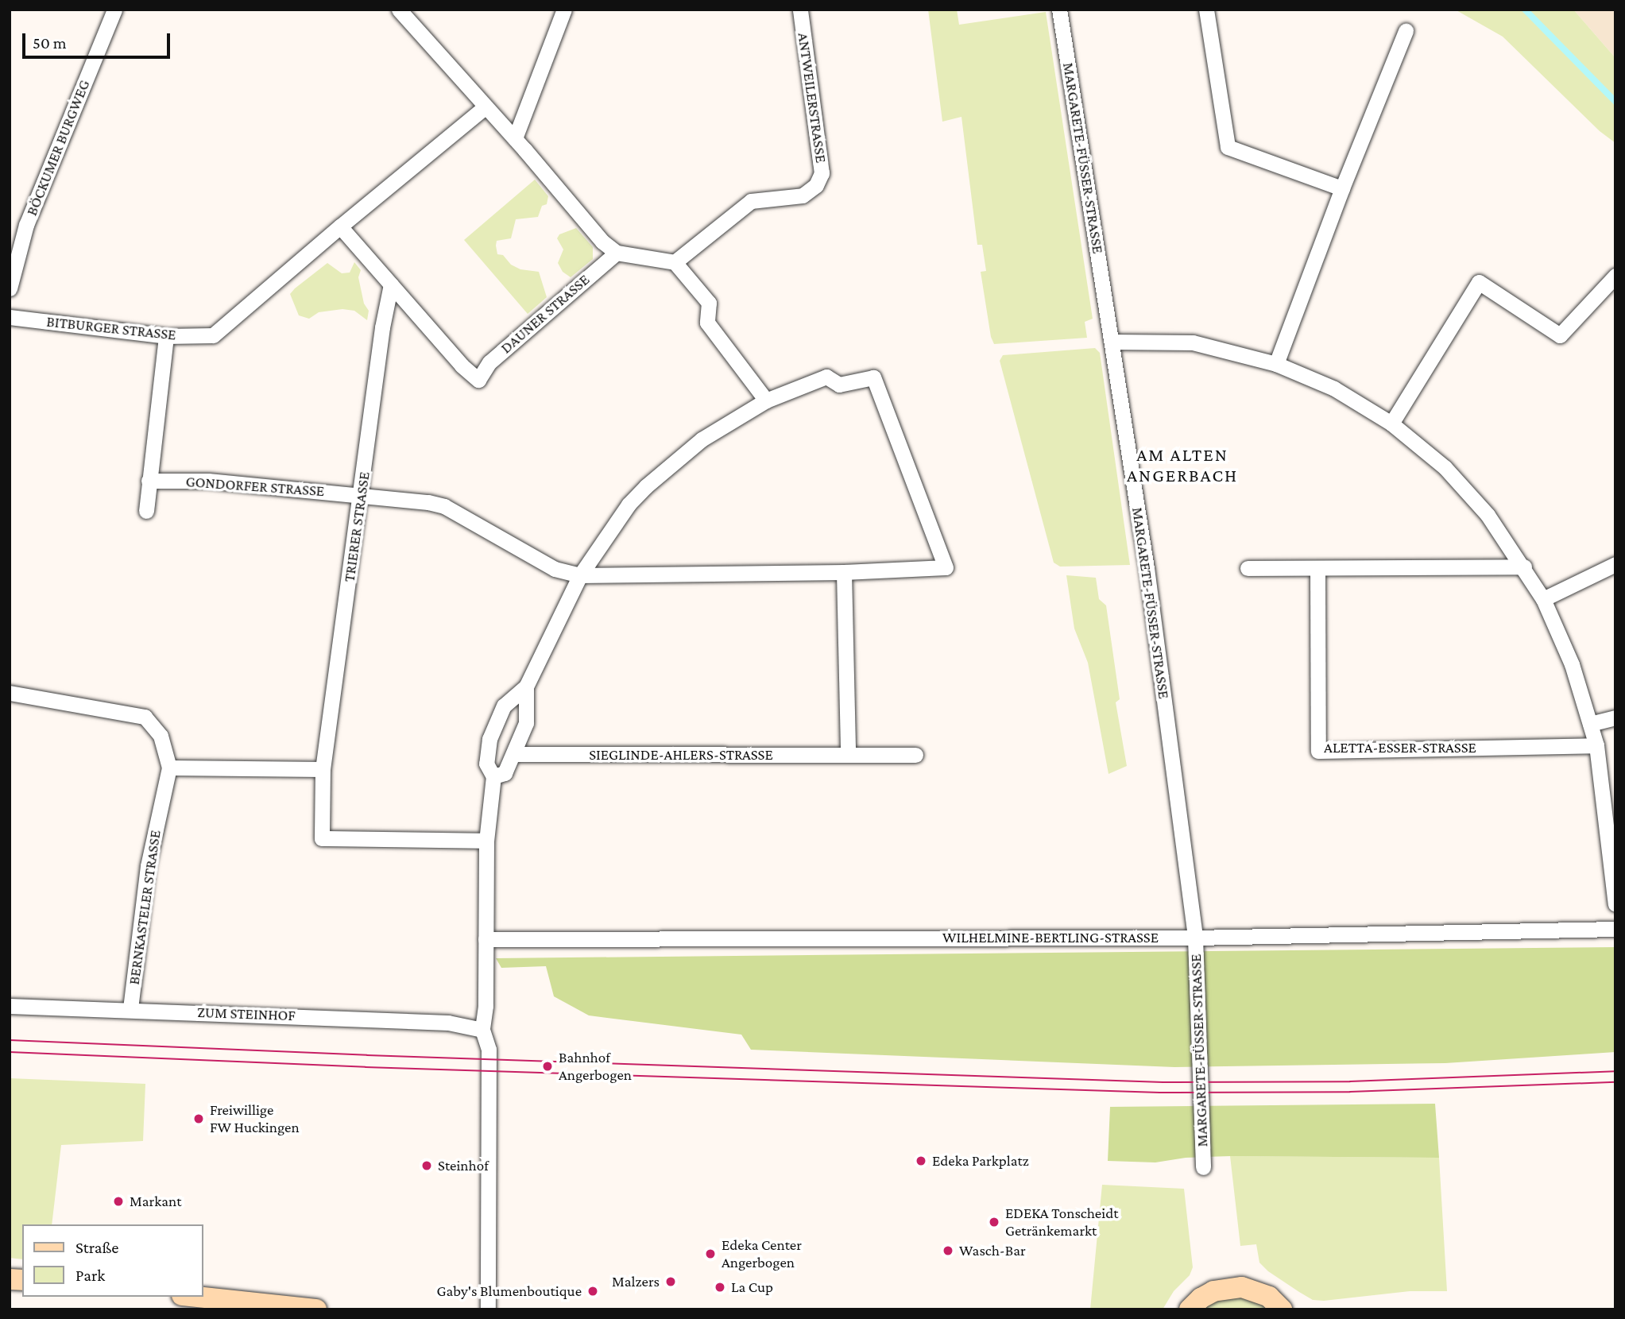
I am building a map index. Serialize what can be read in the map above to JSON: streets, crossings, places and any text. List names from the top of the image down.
{
  "streets": {
    "street": [
      "ANTWEILERSTRASSE",
      "BÖCKUMER BURGWEG",
      "MARGARETE-FÜSSER-STRASSE",
      "DAUNER STRASSE",
      "BITBURGER STRASSE",
      "GONDORFER STRASSE",
      "TRIERER STRASSE",
      "ALETTA-ESSER-STRASSE",
      "SIEGLINDE-AHLERS-STRASSE",
      "BERNKASTELER STRASSE",
      "WILHELMINE-BERTLING-STRASSE",
      "ZUM STEINHOF"
    ]
  },
  "crossings": [
    ["MARGARETE-FÜSSER-STRASSE", "WILHELMINE-BERTLING-STRASSE"],
    ["DAUNER STRASSE", "TRIERER STRASSE"],
    ["GONDORFER STRASSE", "TRIERER STRASSE"],
    ["BERNKASTELER STRASSE", "ZUM STEINHOF"]
  ],
  "districts": ["AM ALTEN ANGERBACH"],
  "places": [
    "Bahnhof Angerbogen",
    "Freiwillige FW Huckingen",
    "Edeka Parkplatz",
    "Steinhof",
    "Markant",
    "EDEKA Tonscheidt Getränkemarkt",
    "Wasch-Bar",
    "Edeka Center Angerbogen",
    "Malzers",
    "La Cup",
    "Gaby's Blumenboutique"
  ],
  "legend": ["Straße", "Park"],
  "scale_bar": "50 m"
}
